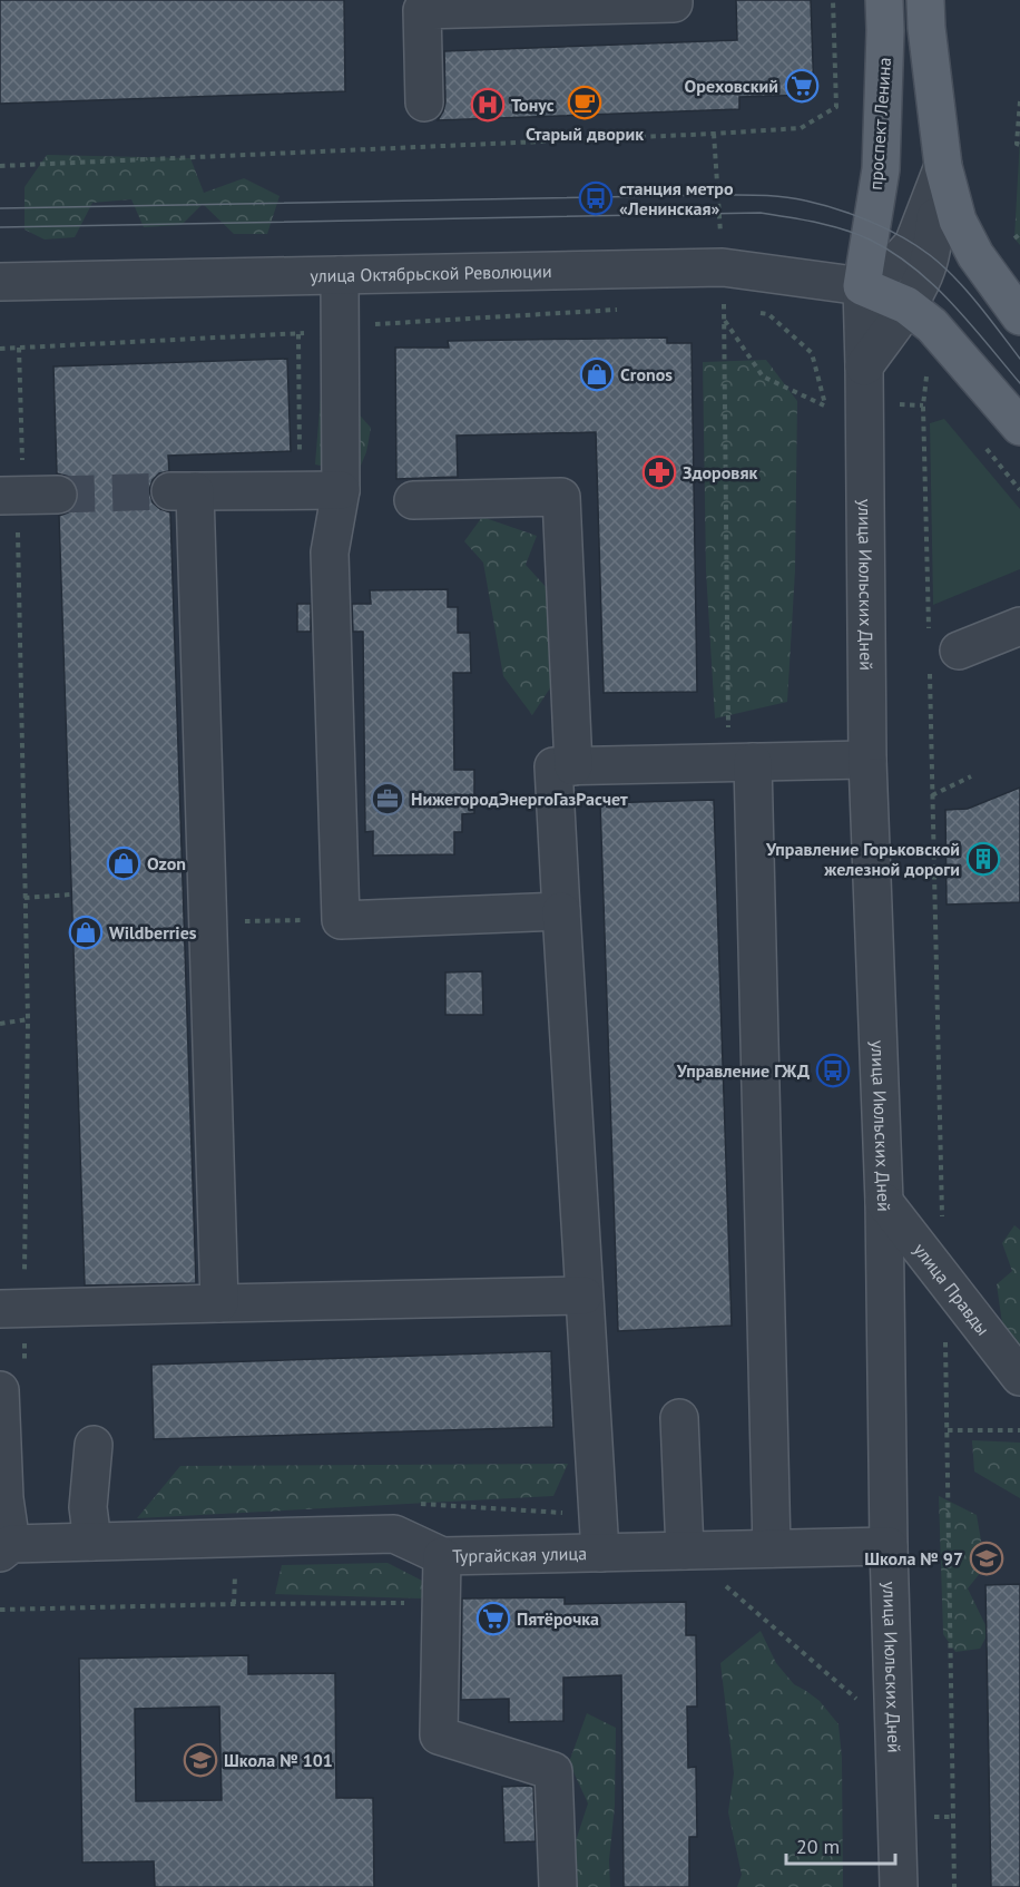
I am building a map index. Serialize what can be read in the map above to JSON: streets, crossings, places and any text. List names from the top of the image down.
{
  "streets": {
    "main road": ["проспект Ленина", "улица Октябрьской Революции"],
    "street": ["улица Июльских Дней", "улица Правды", "Тургайская улица"]
  },
  "crossings": [
    ["проспект Ленина", "улица Октябрьской Революции"],
    ["проспект Ленина", "улица Июльских Дней"],
    ["улица Октябрьской Революции", "улица Июльских Дней"],
    ["улица Июльских Дней", "улица Правды"],
    ["улица Июльских Дней", "Тургайская улица"]
  ],
  "places": {
    "supermarket": ["Ореховский", "Пятёрочка"],
    "cafe": ["Старый дворик"],
    "hospital": ["Тонус"],
    "bus stop": ["станция метро «Ленинская»", "Управление ГЖД"],
    "shop": ["Cronos", "Ozon", "Wildberries"],
    "pharmacy": ["Здоровяк"],
    "office": ["НижегородЭнергоГазРасчет"],
    "building": ["Управление Горьковской железной дороги"],
    "school or university": ["Школа № 97", "Школа № 101"]
  },
  "scale_bar": "20 m"
}
